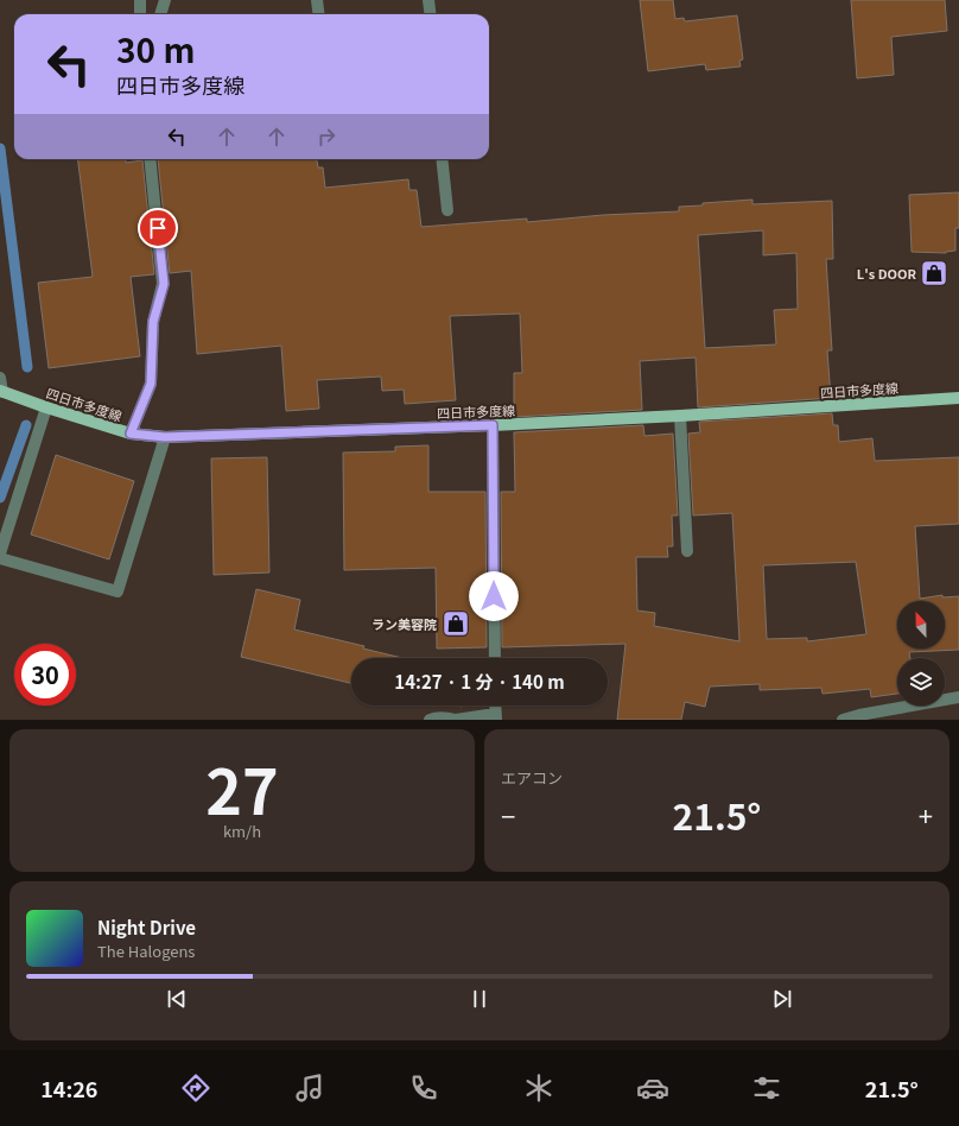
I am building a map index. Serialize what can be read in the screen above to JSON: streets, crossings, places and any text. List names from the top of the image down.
{
  "streets": {
    "main road": ["四日市多度線"]
  },
  "places": {
    "shop": ["L's DOOR", "ラン美容院"]
  },
  "north": "top",
  "page": {
    "turn": ["30 m", "四日市多度線"],
    "limit": "30",
    "trip": "14:27 · 1 分 · 140 m",
    "tile": [
      ["27", "km/h"],
      "エアコン"
    ],
    "heat": ["−", "21.5°", "+"],
    "song": ["Night Drive", "The Halogens"],
    "tabs": ["14:26", "21.5°"]
  }
}
